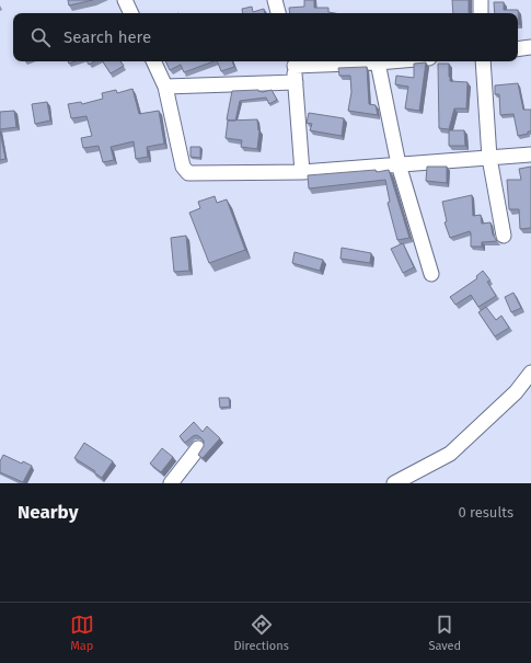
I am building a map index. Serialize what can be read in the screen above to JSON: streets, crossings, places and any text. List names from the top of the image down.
{
  "page": {
    "search": "Search here",
    "heading": ["Nearby", "0 results"],
    "nav": ["Map", "Directions", "Saved"]
  }
}
